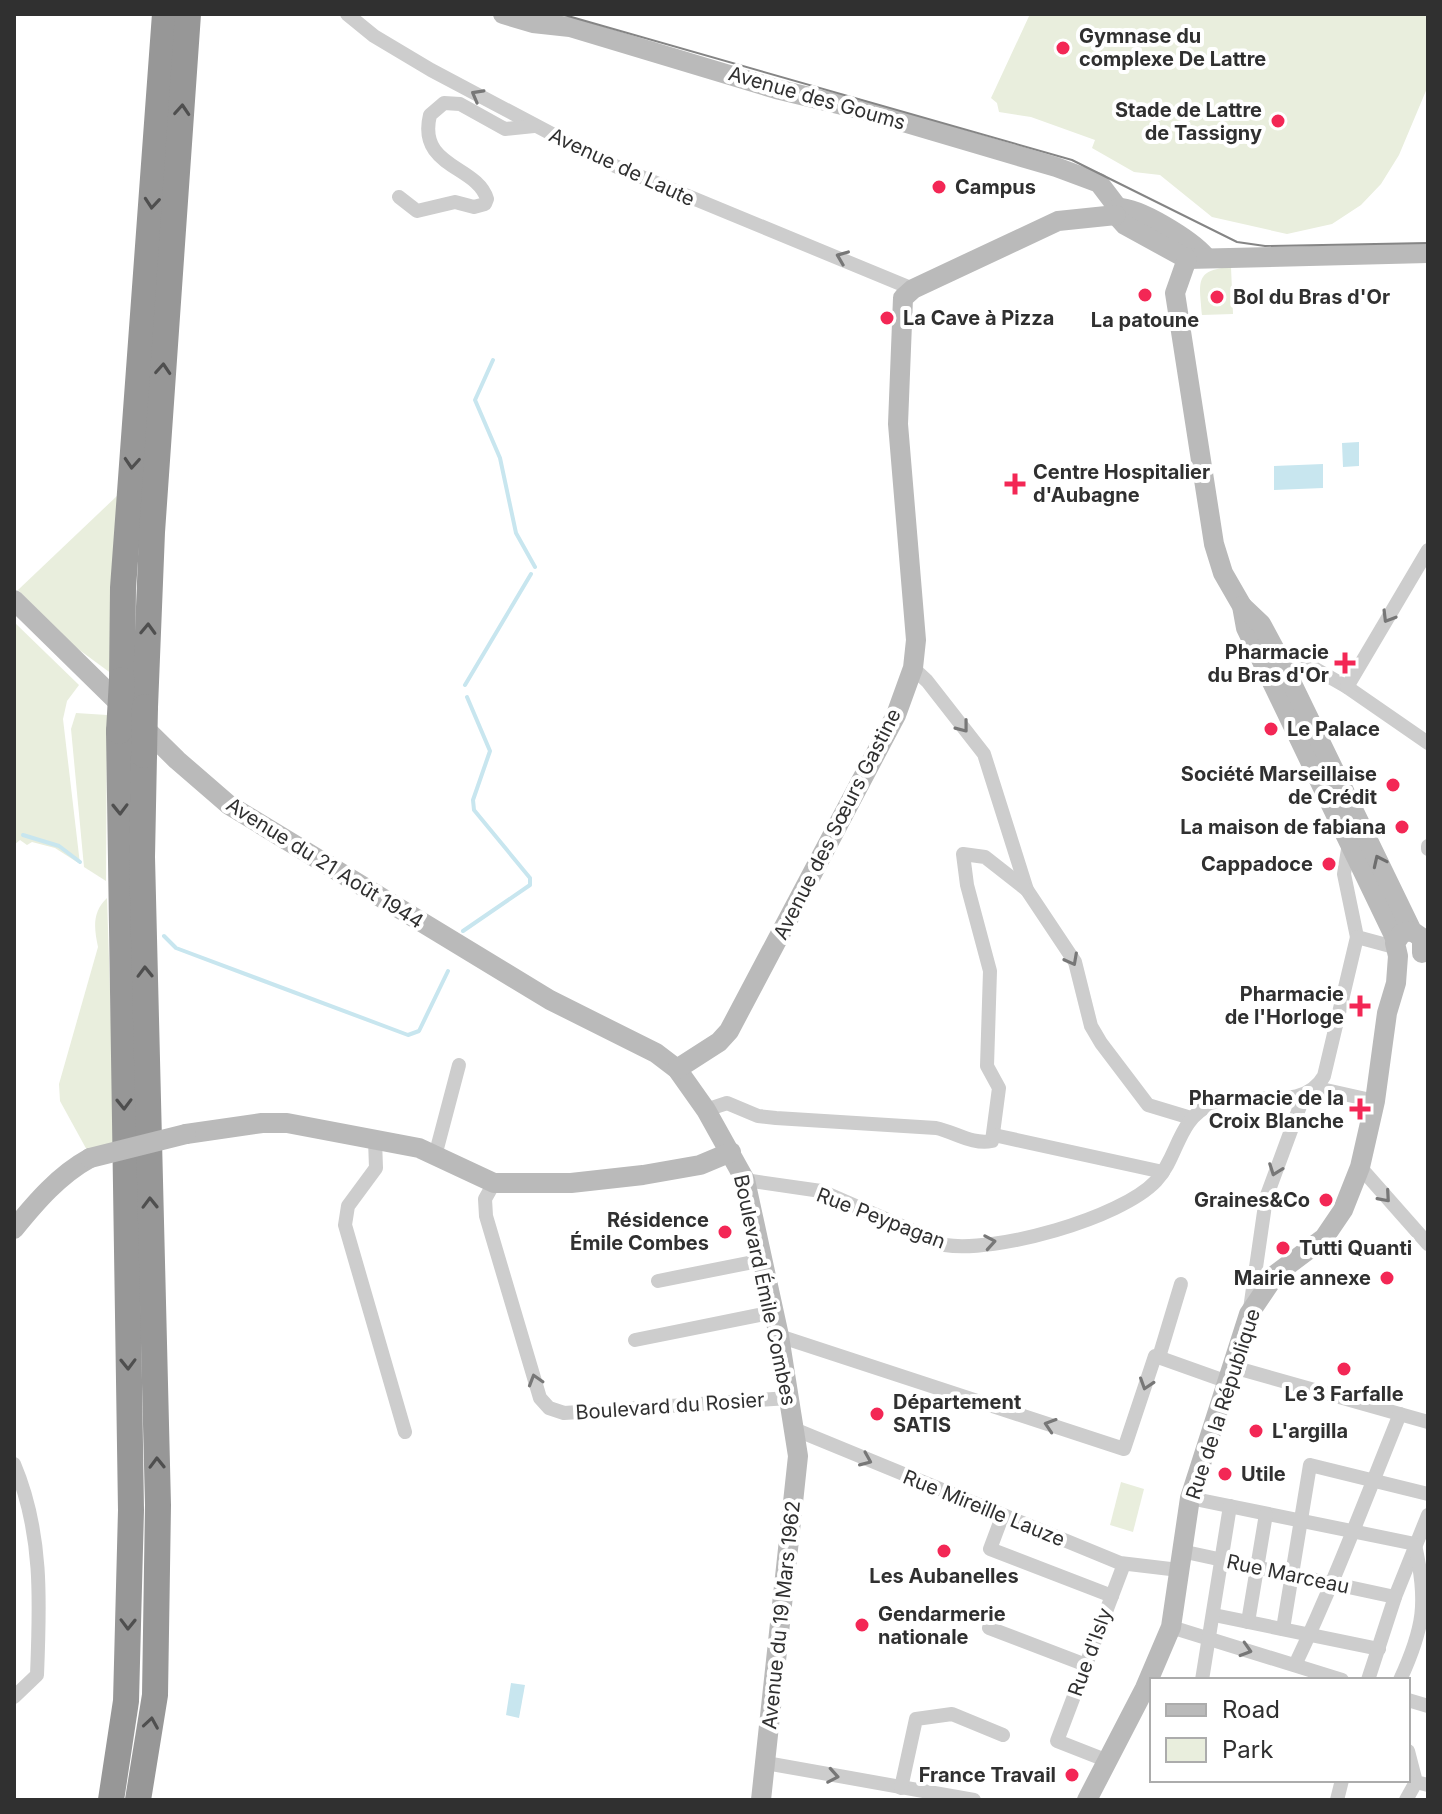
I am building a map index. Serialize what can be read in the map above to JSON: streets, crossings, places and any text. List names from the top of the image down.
{
  "streets": {
    "main road": [
      "Avenue des Goums",
      "Avenue des Sœurs Gastine",
      "Avenue du 21 Août 1944",
      "Boulevard Émile Combes",
      "Rue de la République",
      "Avenue du 19 Mars 1962"
    ],
    "street": [
      "Avenue de Laute",
      "Rue Peypagan",
      "Boulevard du Rosier",
      "Rue Mireille Lauze",
      "Rue Marceau",
      "Rue d'Isly"
    ]
  },
  "crossings": [
    ["Avenue de Laute", "Avenue des Sœurs Gastine"],
    ["Avenue des Sœurs Gastine", "Avenue du 21 Août 1944"],
    ["Avenue des Sœurs Gastine", "Boulevard Émile Combes"],
    ["Avenue du 21 Août 1944", "Boulevard Émile Combes"],
    ["Rue Peypagan", "Boulevard Émile Combes"],
    ["Boulevard Émile Combes", "Boulevard du Rosier"],
    ["Boulevard Émile Combes", "Rue Mireille Lauze"],
    ["Boulevard Émile Combes", "Avenue du 19 Mars 1962"],
    ["Rue de la République", "Rue Mireille Lauze"],
    ["Rue de la République", "Rue Marceau"],
    ["Rue de la République", "Rue d'Isly"],
    ["Rue Mireille Lauze", "Rue Marceau"],
    ["Rue Mireille Lauze", "Avenue du 19 Mars 1962"],
    ["Rue Mireille Lauze", "Rue d'Isly"]
  ],
  "one_way": ["Avenue de Laute", "Rue Mireille Lauze"],
  "places": {
    "other": [
      "Gymnase du complexe De Lattre",
      "Stade de Lattre de Tassigny",
      "Campus",
      "La patoune",
      "Bol du Bras d'Or",
      "La Cave à Pizza",
      "Le Palace",
      "Société Marseillaise de Crédit",
      "La maison de fabiana",
      "Cappadoce",
      "Graines&Co",
      "Résidence Émile Combes",
      "Tutti Quanti",
      "Mairie annexe",
      "Le 3 Farfalle",
      "Département SATIS",
      "L'argilla",
      "Utile",
      "Les Aubanelles",
      "Gendarmerie nationale",
      "France Travail"
    ],
    "health": [
      "Centre Hospitalier d'Aubagne",
      "Pharmacie du Bras d'Or",
      "Pharmacie de l'Horloge",
      "Pharmacie de la Croix Blanche"
    ]
  },
  "legend": ["Road", "Park"]
}
